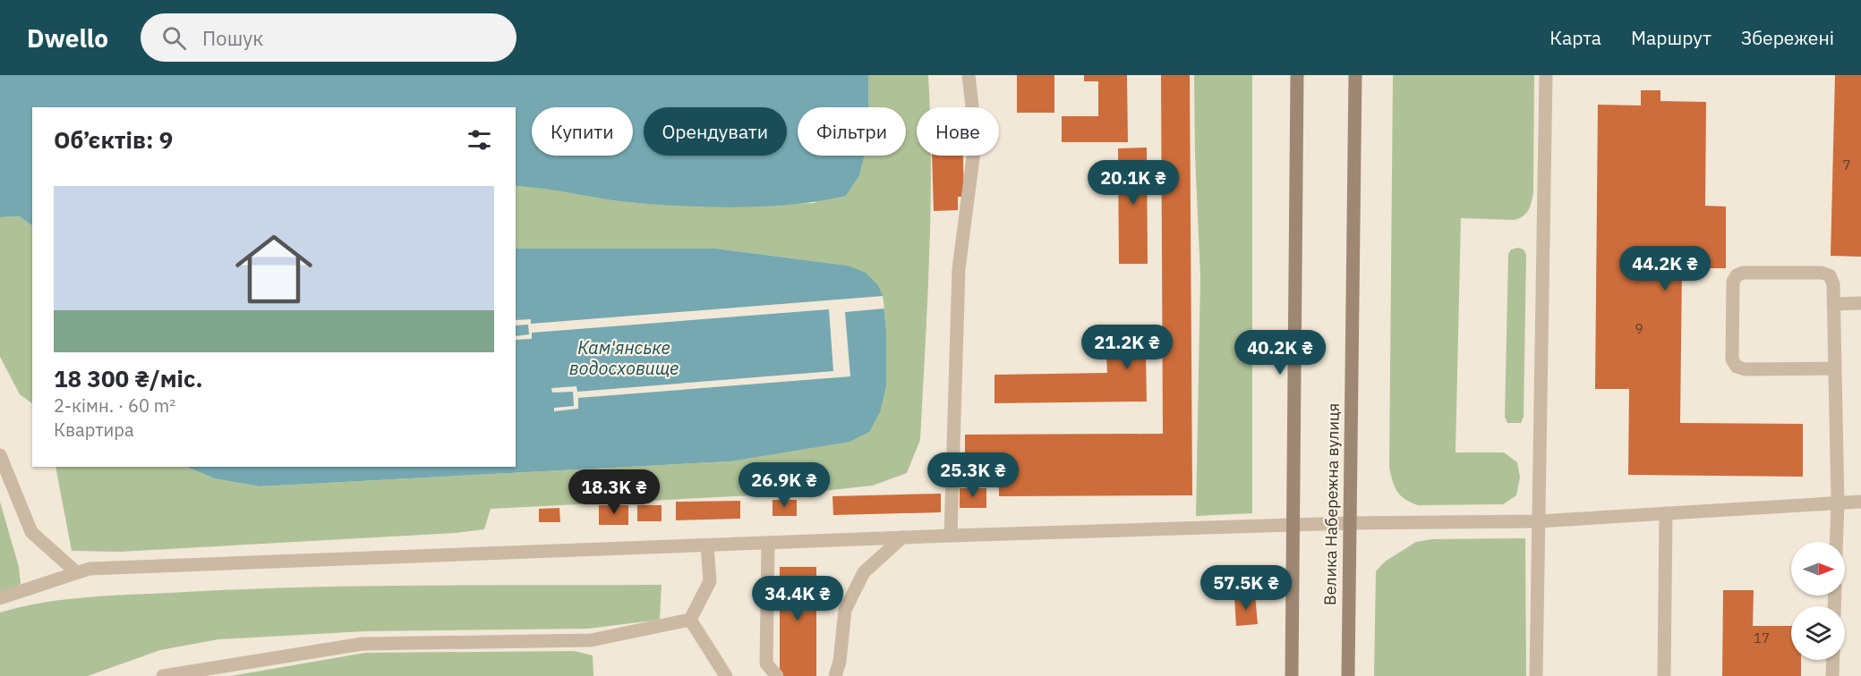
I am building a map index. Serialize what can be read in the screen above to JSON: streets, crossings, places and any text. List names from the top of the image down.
{
  "streets": {
    "street": ["Велика Набережна вулиця"]
  },
  "water": ["Кам'янське водосховище"],
  "house_numbers": ["7", "9", "17"],
  "north": "right",
  "page": {
    "header": "Dwello",
    "search": "Пошук",
    "nav": ["Карта", "Маршрут", "Збережені"],
    "chip": [
      "Купити",
      "Орендувати",
      "Фільтри",
      "Нове"
    ],
    "heading": "Об’єктів: 9",
    "price": [
      "20.1K ₴",
      "44.2K ₴",
      "21.2K ₴",
      "40.2K ₴",
      "25.3K ₴",
      "26.9K ₴",
      "18.3K ₴",
      "57.5K ₴",
      "34.4K ₴"
    ],
    "list": [
      {
        "name": "18 300 ₴/міс.",
        "note": "2-кімн. · 60 m² · Квартира"
      }
    ]
  }
}
